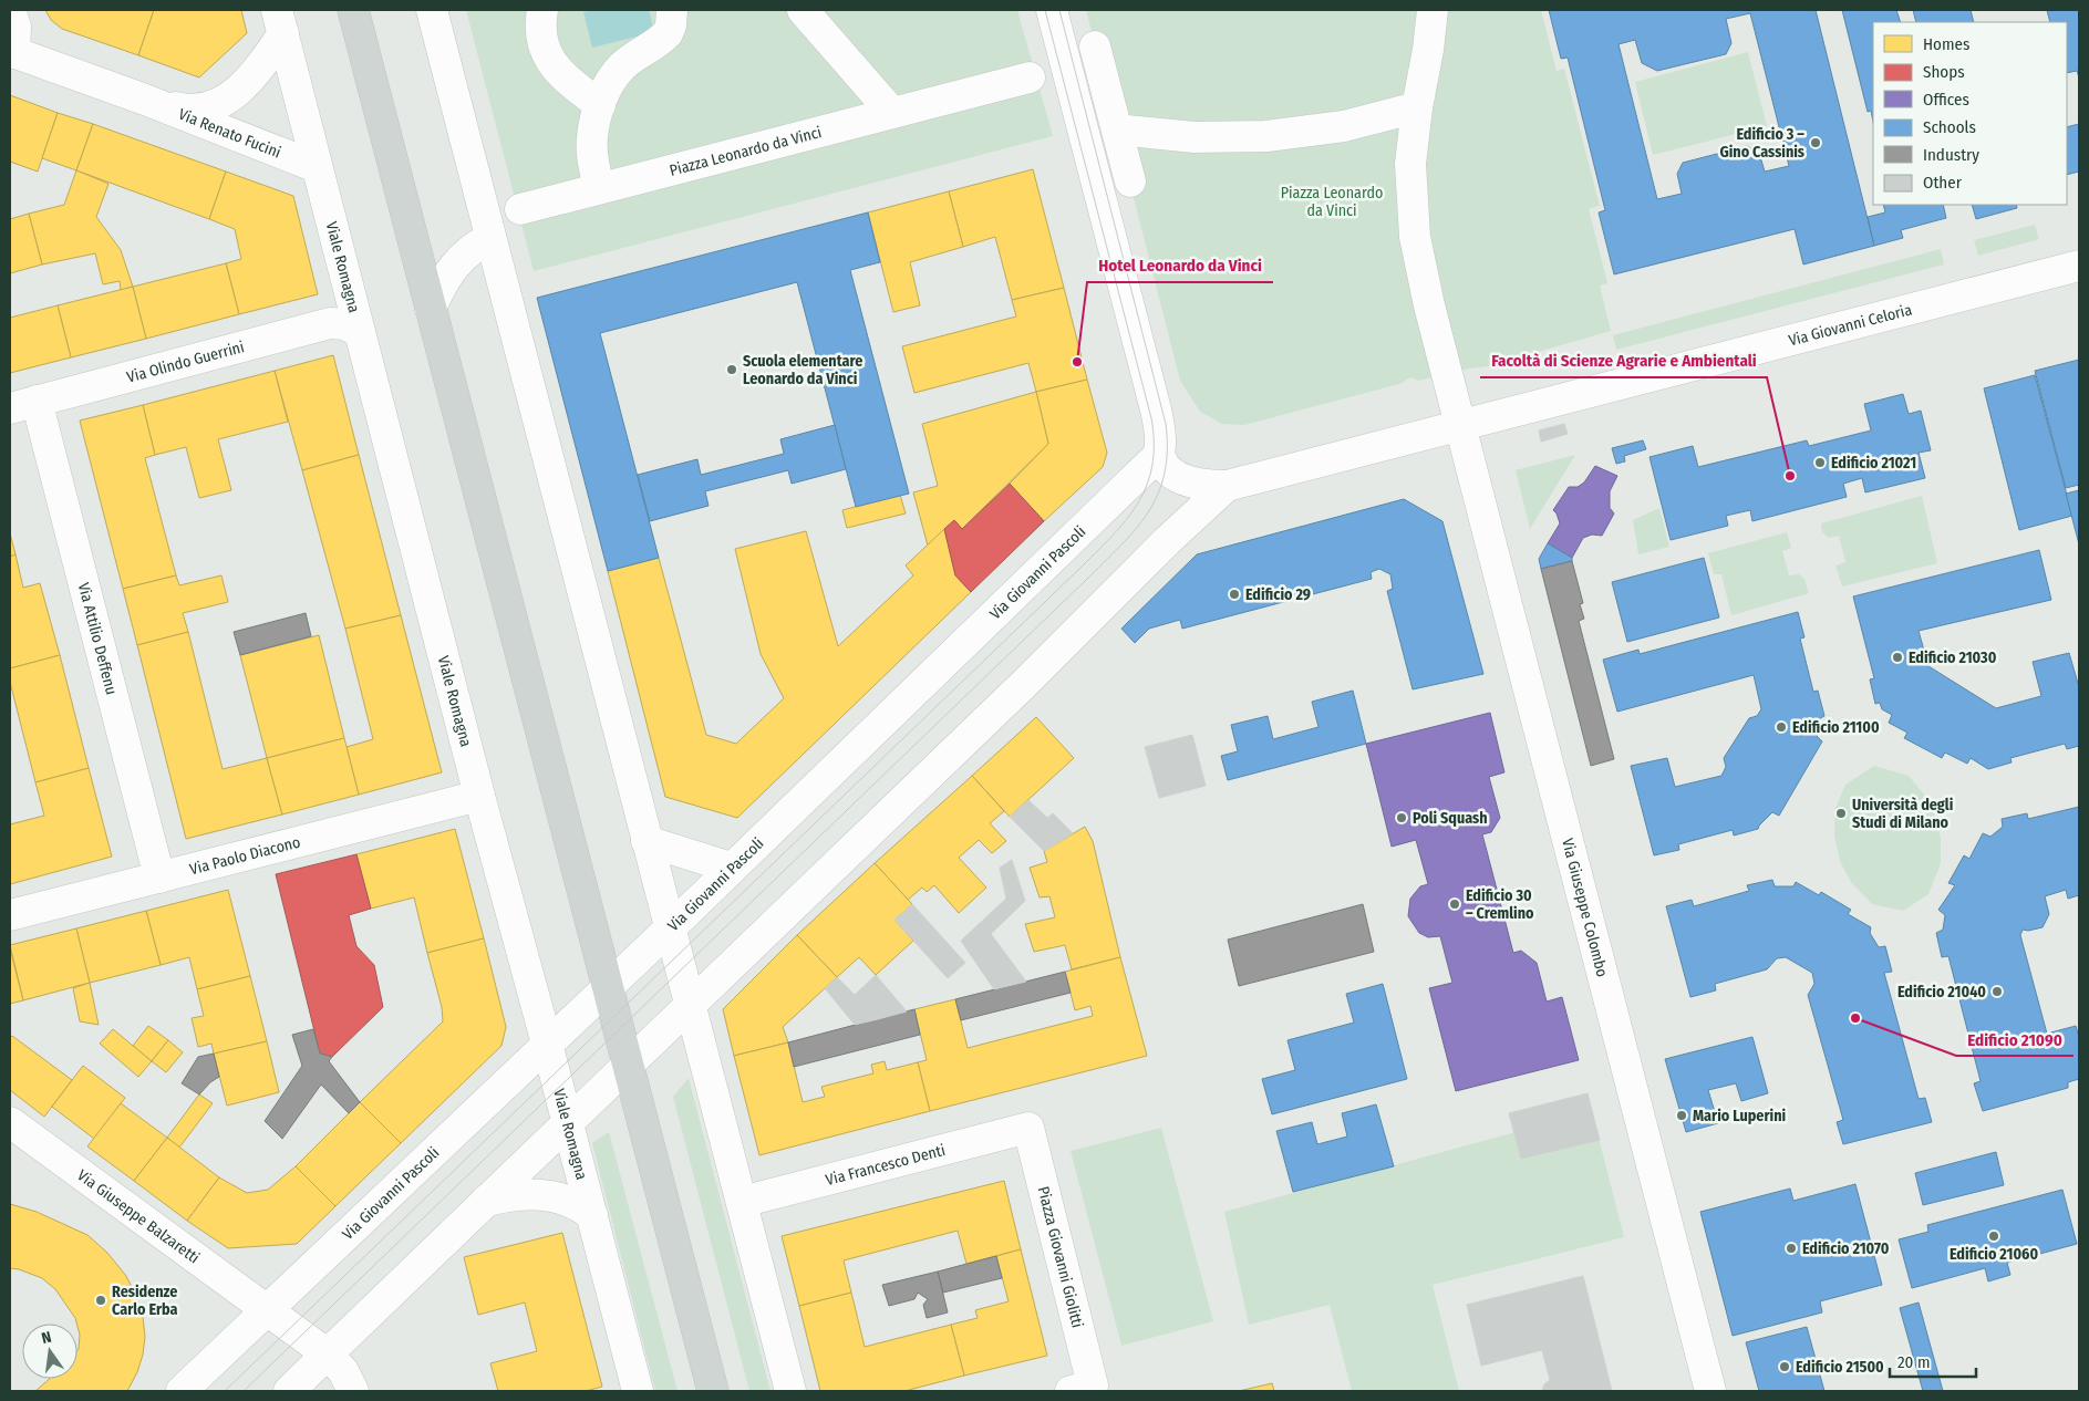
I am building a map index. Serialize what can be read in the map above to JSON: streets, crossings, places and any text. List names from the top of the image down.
{
  "streets": {
    "street": [
      "Via Renato Fucini",
      "Piazza Leonardo da Vinci",
      "Viale Romagna",
      "Via Giovanni Celoria",
      "Via Olindo Guerrini",
      "Via Giovanni Pascoli",
      "Via Attilio Deffenu",
      "Via Paolo Diacono",
      "Via Giuseppe Colombo",
      "Via Francesco Denti",
      "Via Giuseppe Balzaretti",
      "Piazza Giovanni Giolitti"
    ]
  },
  "crossings": [
    ["Via Renato Fucini", "Viale Romagna"],
    ["Viale Romagna", "Via Olindo Guerrini"],
    ["Viale Romagna", "Via Giovanni Pascoli"],
    ["Viale Romagna", "Via Paolo Diacono"],
    ["Via Giovanni Celoria", "Via Giuseppe Colombo"],
    ["Via Olindo Guerrini", "Via Attilio Deffenu"],
    ["Via Giovanni Pascoli", "Via Giuseppe Balzaretti"],
    ["Via Attilio Deffenu", "Via Paolo Diacono"],
    ["Via Francesco Denti", "Piazza Giovanni Giolitti"]
  ],
  "parks": ["Piazza Leonardo da Vinci"],
  "places": [
    "Edificio 3 – Gino Cassinis",
    "Hotel Leonardo da Vinci",
    "Scuola elementare Leonardo da Vinci",
    "Edificio 21021",
    "Facoltà di Scienze Agrarie e Ambientali",
    "Edificio 29",
    "Edificio 21030",
    "Edificio 21100",
    "Università degli Studi di Milano",
    "Poli Squash",
    "Edificio 30 – Cremlino",
    "Edificio 21040",
    "Edificio 21090",
    "Mario Luperini",
    "Edificio 21060",
    "Edificio 21070",
    "Residenze Carlo Erba",
    "Edificio 21500"
  ],
  "legend": [
    "Homes",
    "Shops",
    "Offices",
    "Schools",
    "Industry",
    "Other"
  ],
  "scale_bar": "20 m",
  "north": "top"
}
